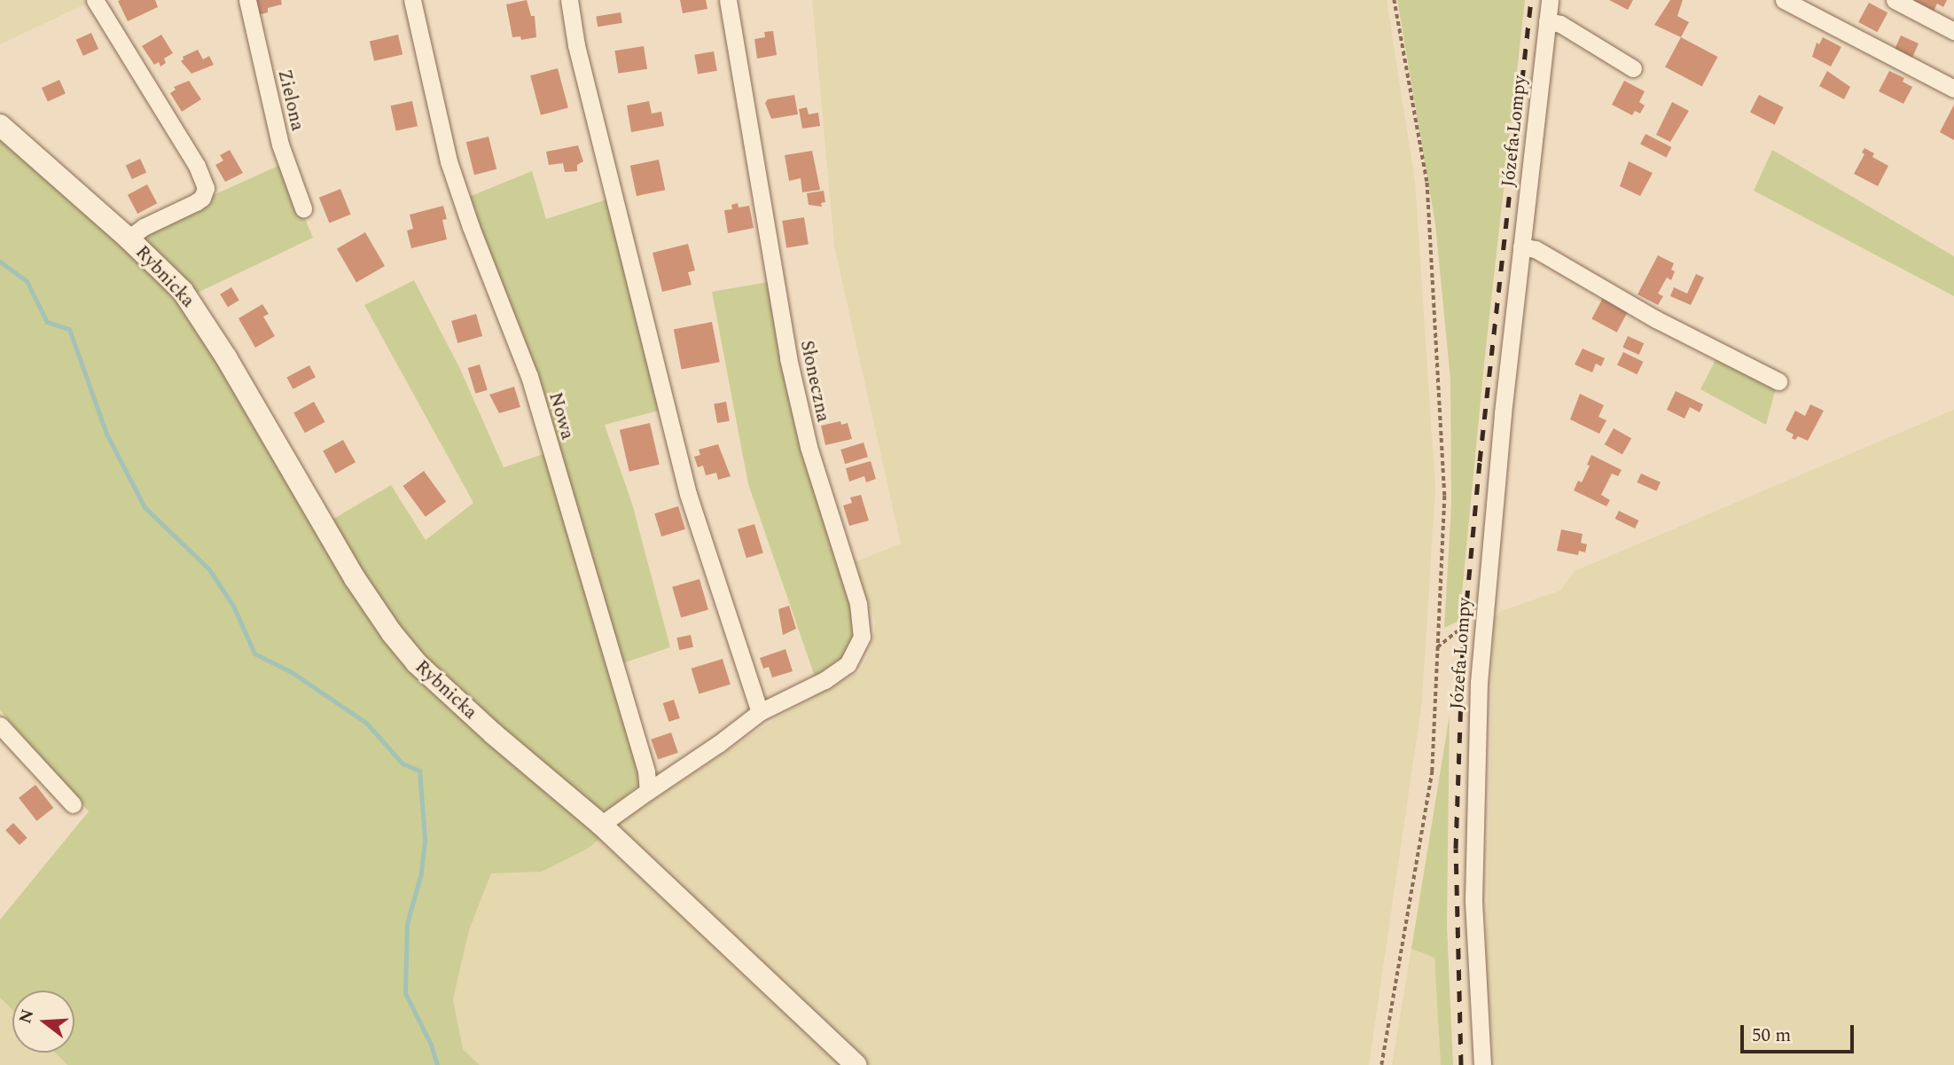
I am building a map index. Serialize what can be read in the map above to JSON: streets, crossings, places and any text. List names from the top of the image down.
{
  "streets": {
    "street": [
      "Zielona",
      "Józefa Lompy",
      "Rybnicka",
      "Słoneczna",
      "Nowa"
    ]
  },
  "crossings": [
    ["Słoneczna", "Nowa"]
  ],
  "scale_bar": "50 m",
  "north": "left"
}
